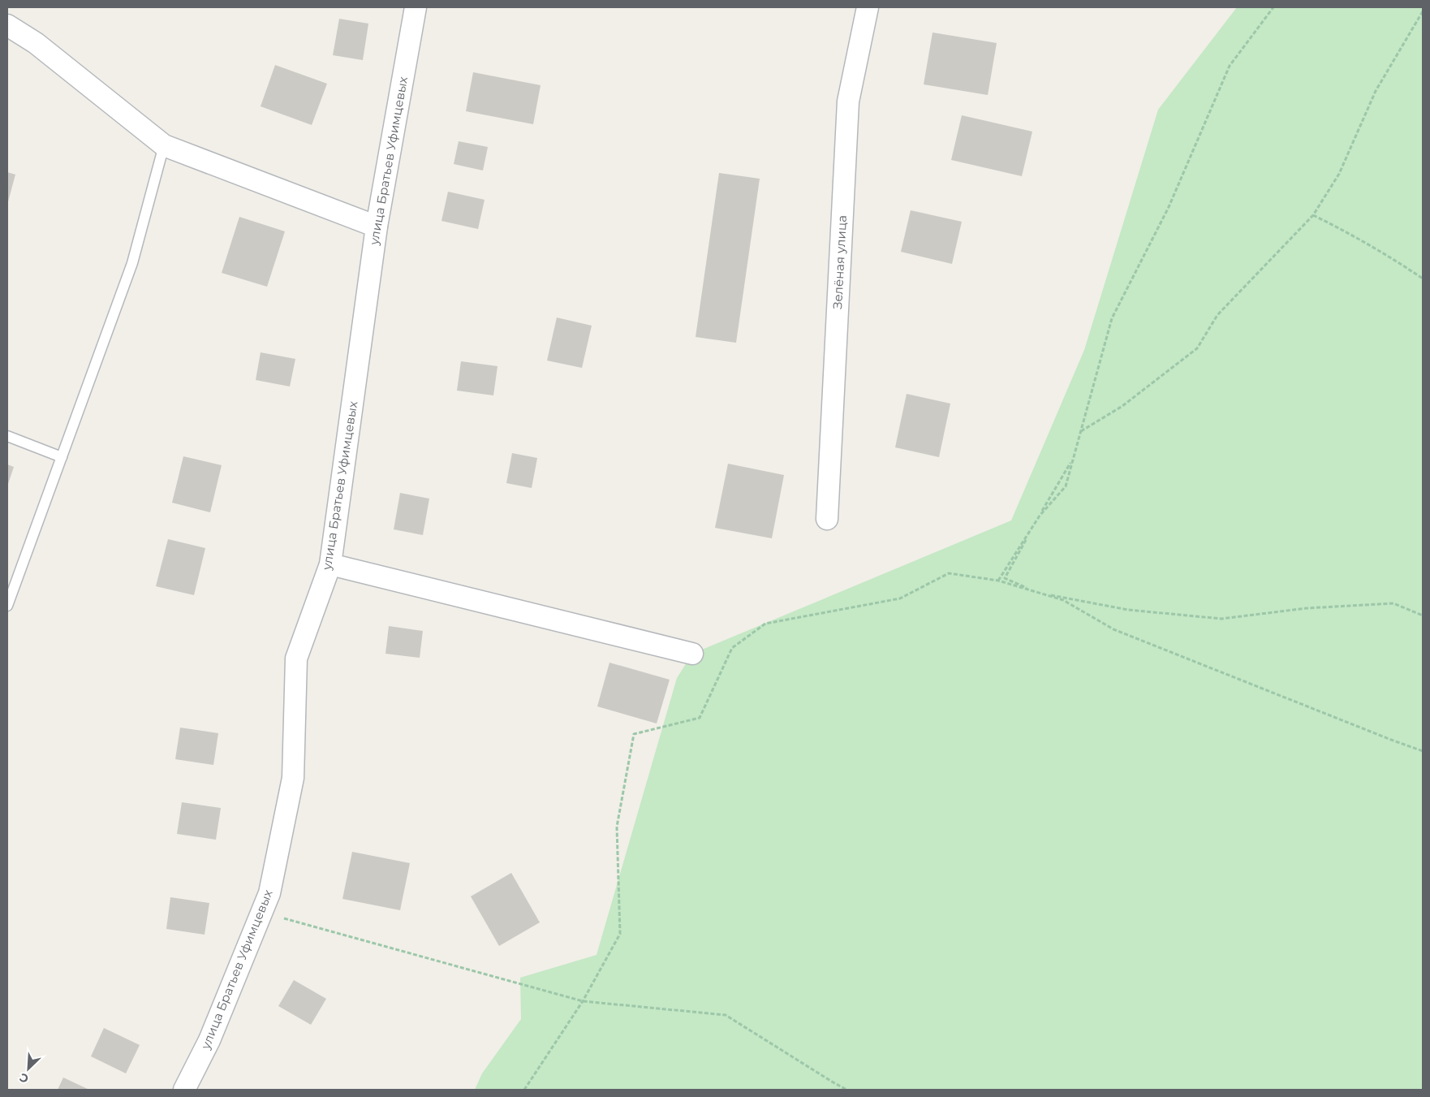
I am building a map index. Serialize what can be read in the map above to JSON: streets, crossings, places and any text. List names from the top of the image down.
{
  "streets": {
    "street": ["улица Братьев Уфимцевых", "Зелёная улица"]
  },
  "north": "bottom left"
}
